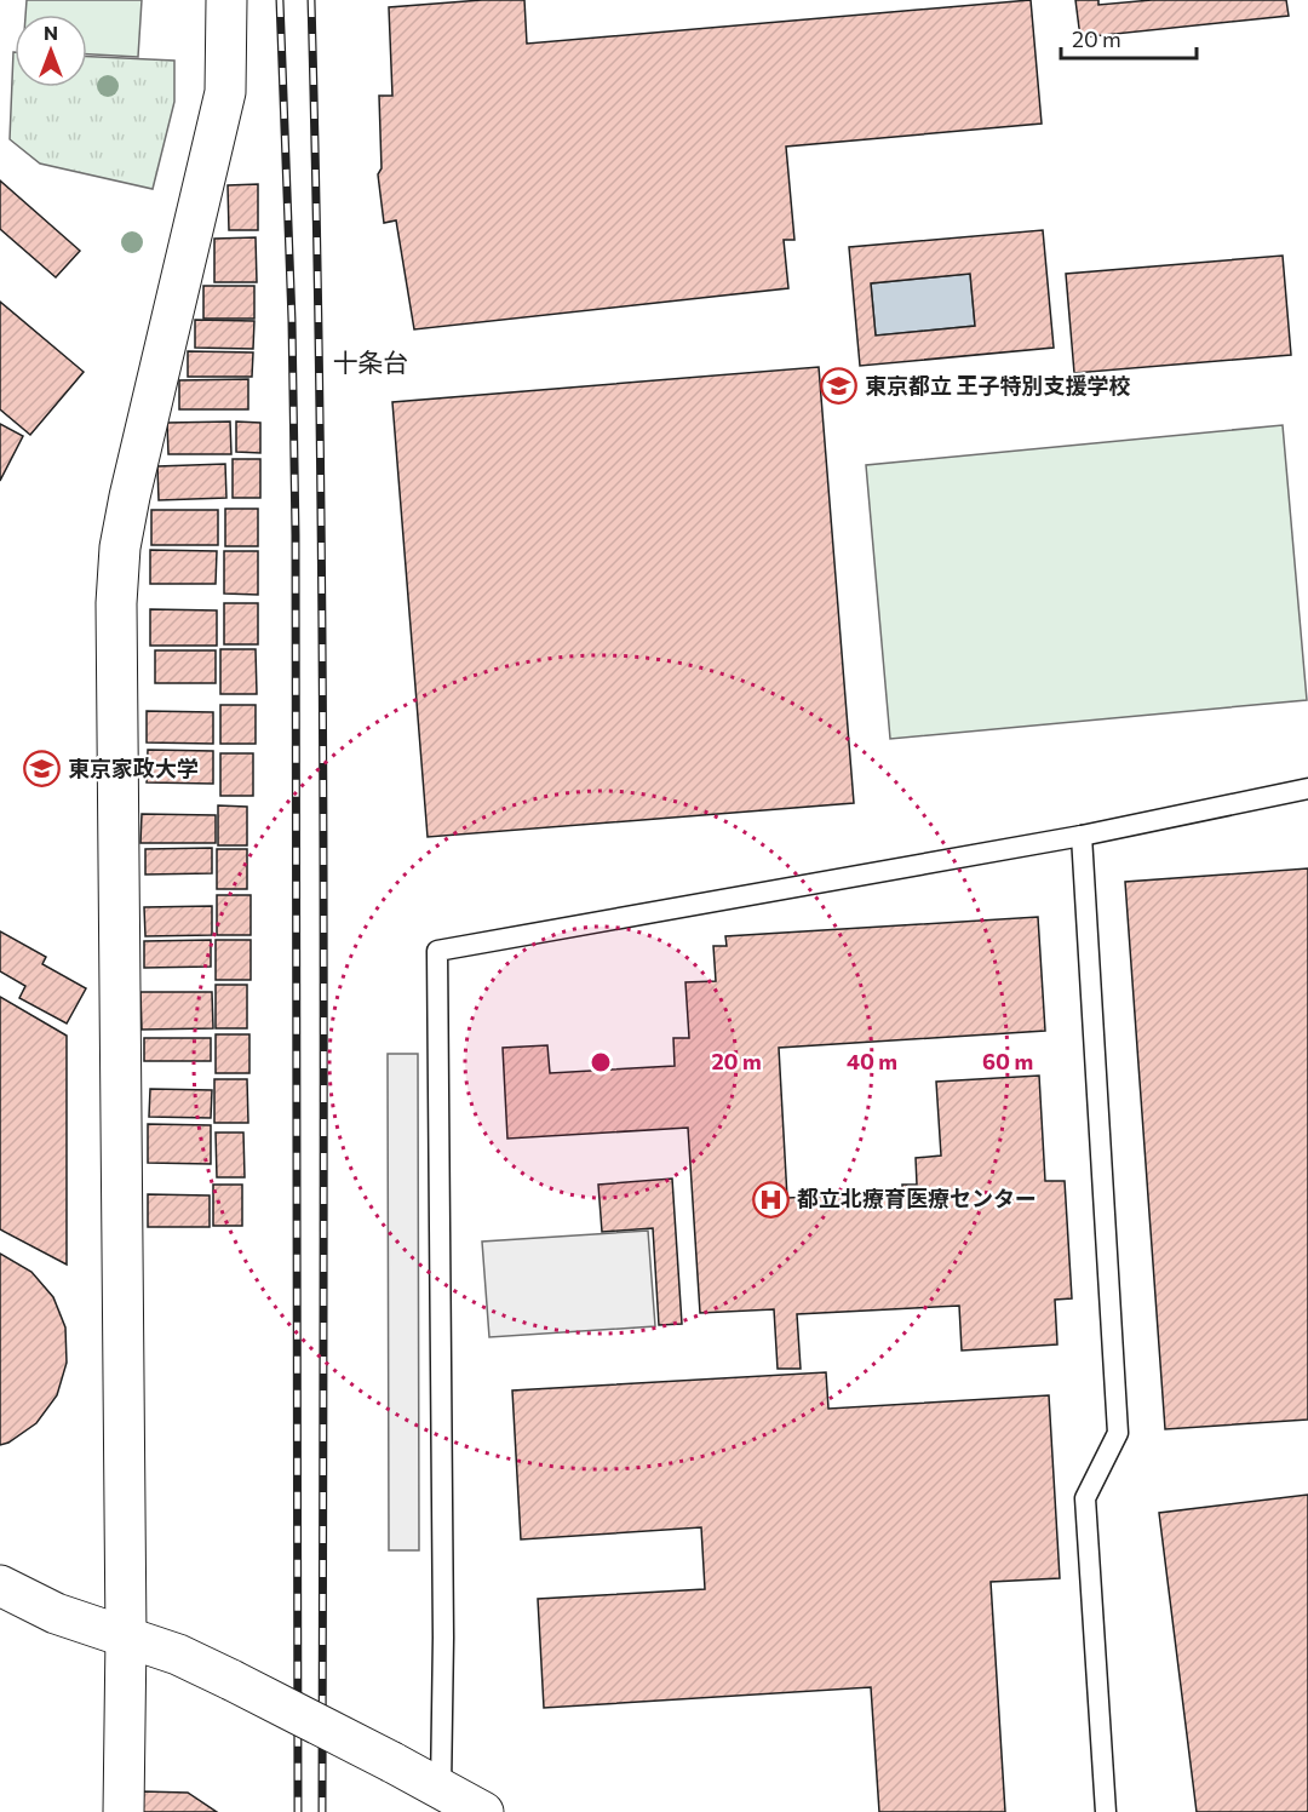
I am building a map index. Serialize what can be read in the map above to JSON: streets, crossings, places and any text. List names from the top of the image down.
{
  "districts": ["十条台"],
  "places": {
    "school or university": ["東京都立 王子特別支援学校", "東京家政大学"],
    "hospital": ["都立北療育医療センター"]
  },
  "scale_bar": "20 m",
  "north": "top",
  "rings": ["20 m", "40 m", "60 m"]
}
